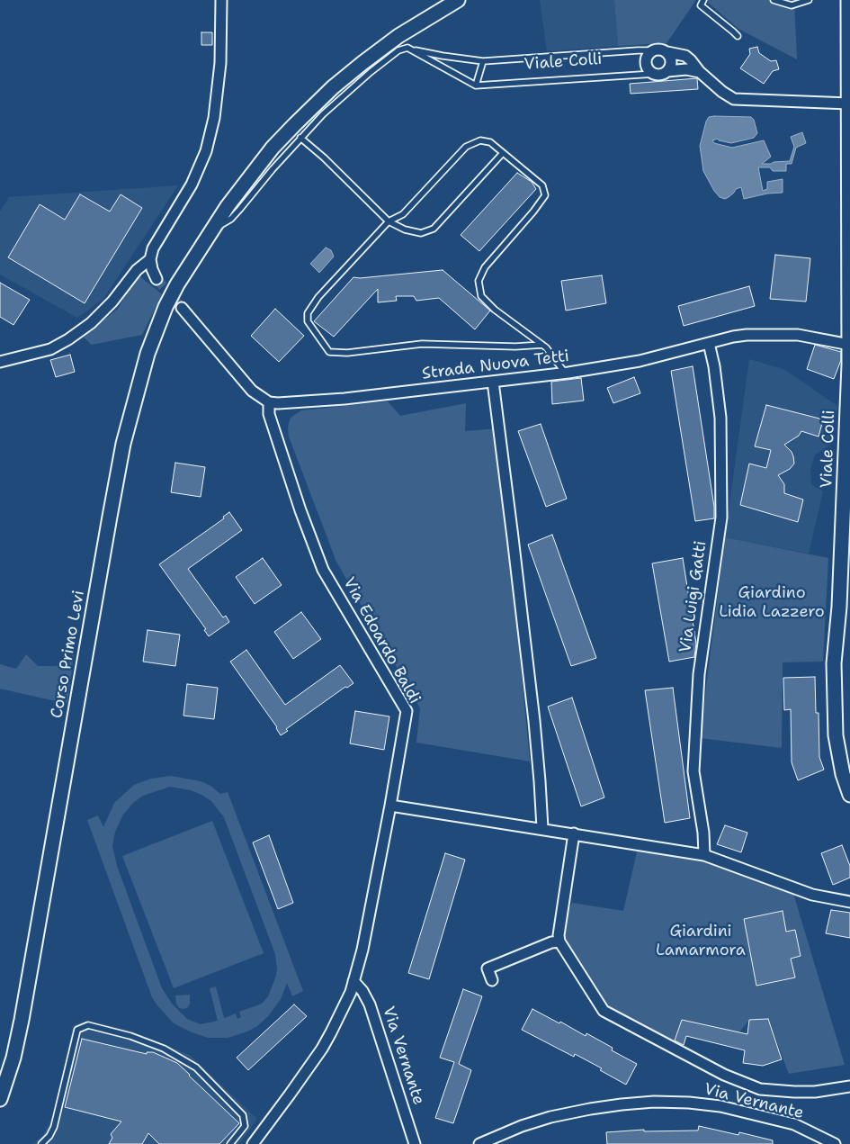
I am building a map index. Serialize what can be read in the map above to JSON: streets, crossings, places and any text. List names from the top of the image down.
{
  "streets": {
    "main road": ["Viale Colli", "Corso Primo Levi"],
    "street": [
      "Strada Nuova Tetti",
      "Via Luigi Gatti",
      "Via Edoardo Baldi",
      "Via Vernante"
    ]
  },
  "crossings": [
    ["Viale Colli", "Strada Nuova Tetti"],
    ["Strada Nuova Tetti", "Via Luigi Gatti"],
    ["Strada Nuova Tetti", "Via Edoardo Baldi"],
    ["Via Edoardo Baldi", "Via Vernante"]
  ],
  "parks": ["Giardino Lidia Lazzero", "Giardini Lamarmora"]
}
